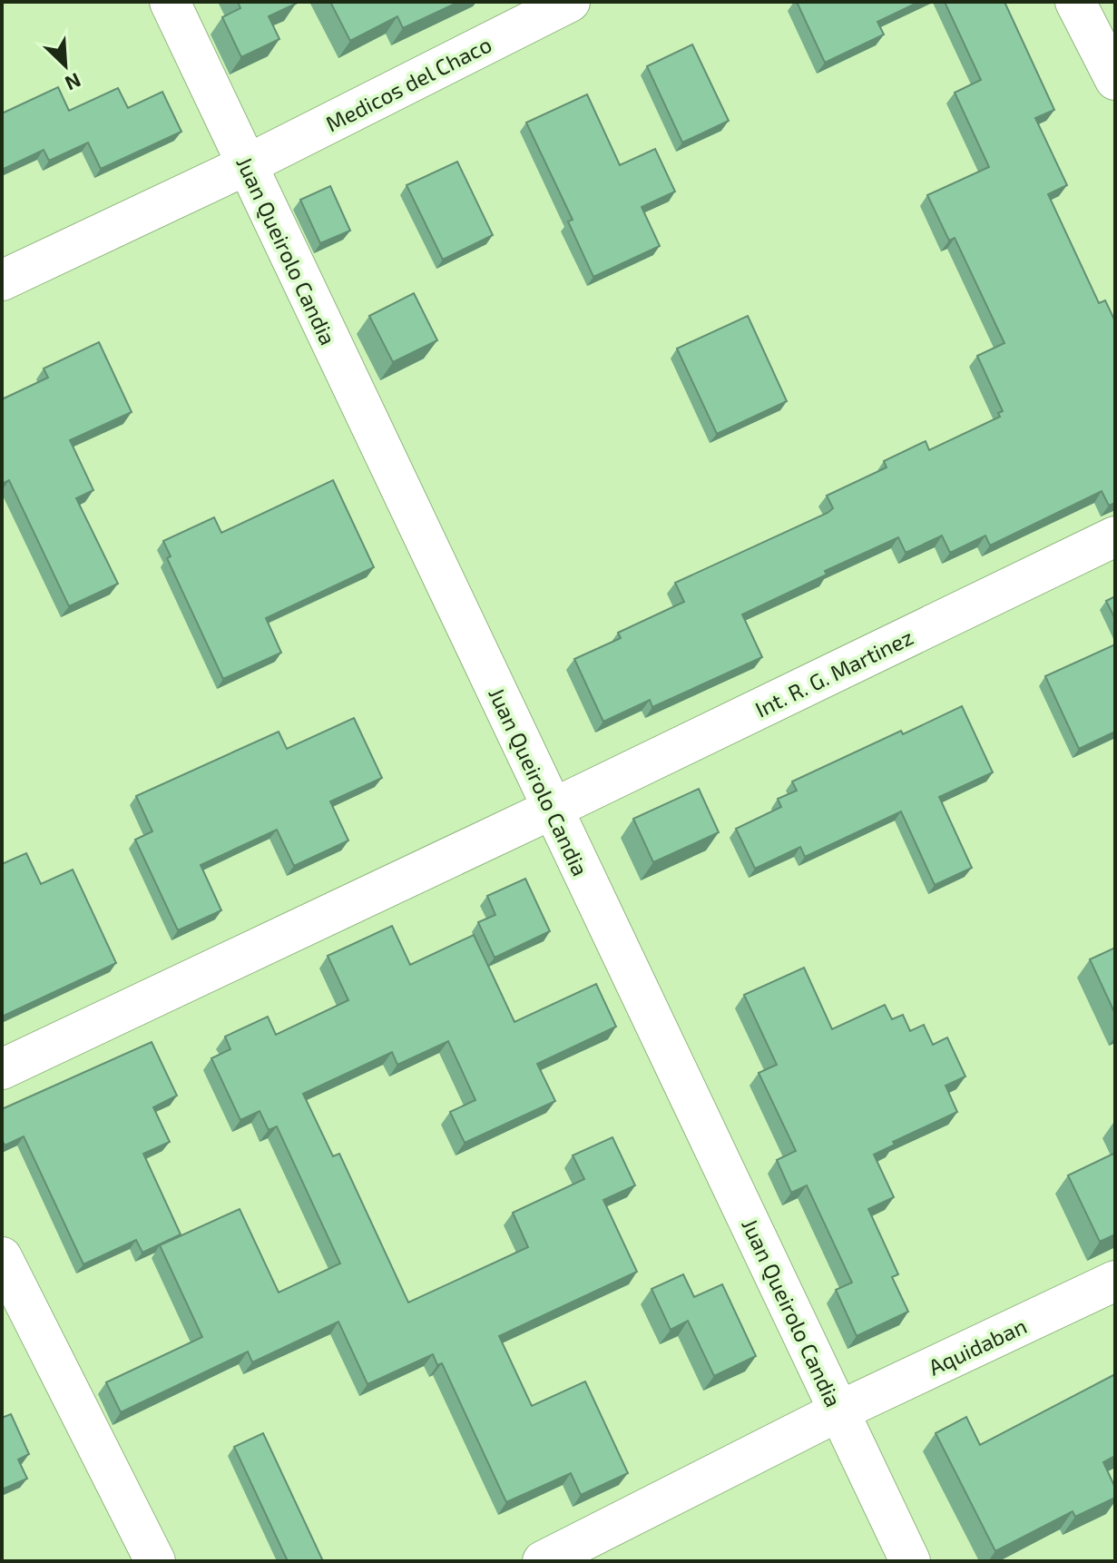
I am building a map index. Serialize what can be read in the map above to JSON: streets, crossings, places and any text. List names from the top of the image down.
{
  "streets": {
    "street": [
      "Medicos del Chaco",
      "Juan Queirolo Candia",
      "Int. R. G. Martinez",
      "Aquidaban"
    ]
  },
  "crossings": [
    ["Medicos del Chaco", "Juan Queirolo Candia"],
    ["Juan Queirolo Candia", "Int. R. G. Martinez"],
    ["Juan Queirolo Candia", "Aquidaban"]
  ],
  "north": "bottom right"
}
